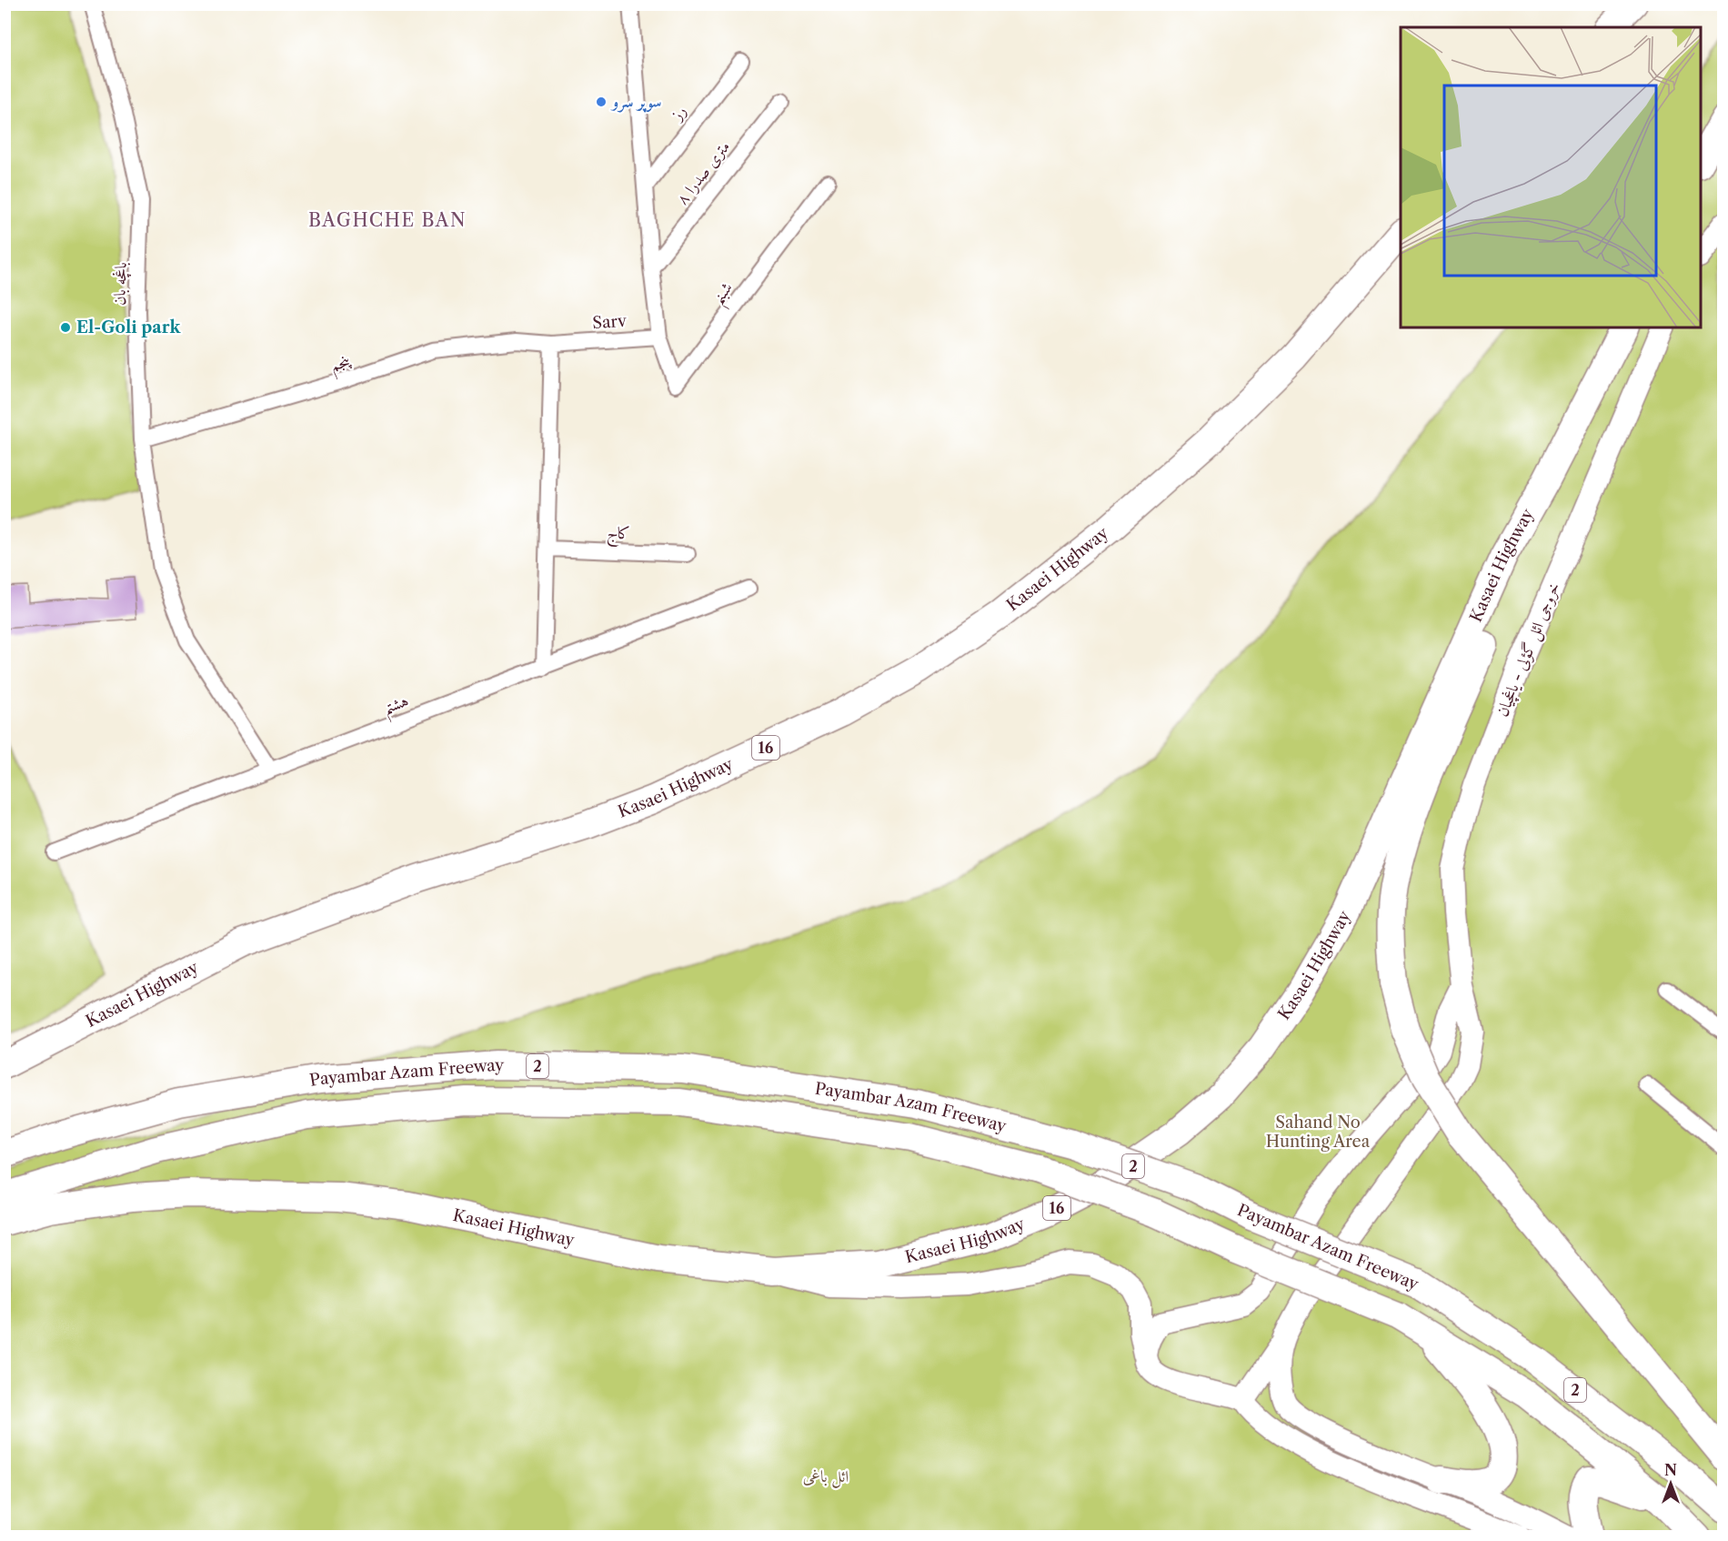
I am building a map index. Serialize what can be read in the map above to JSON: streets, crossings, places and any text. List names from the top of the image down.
{
  "streets": {
    "highway": [
      "Kasaei Highway",
      "16",
      "2",
      "Payambar Azam Freeway"
    ],
    "main road": ["خروجی ائل گؤلی - یاغچیان"],
    "street": [
      "رز",
      "۸ متری صدرا",
      "باغچه بان",
      "شبنم",
      "Sarv",
      "پنجم",
      "کاج",
      "هشتم"
    ]
  },
  "crossings": [
    ["باغچه بان", "پنجم"],
    ["باغچه بان", "هشتم"],
    ["شبنم", "Sarv"],
    ["Sarv", "پنجم"]
  ],
  "districts": ["BAGHCHE BAN"],
  "parks": ["Sahand No Hunting Area", "ائل باغی"],
  "places": ["سوپر سرو", "El-Goli park"],
  "north": "top"
}
